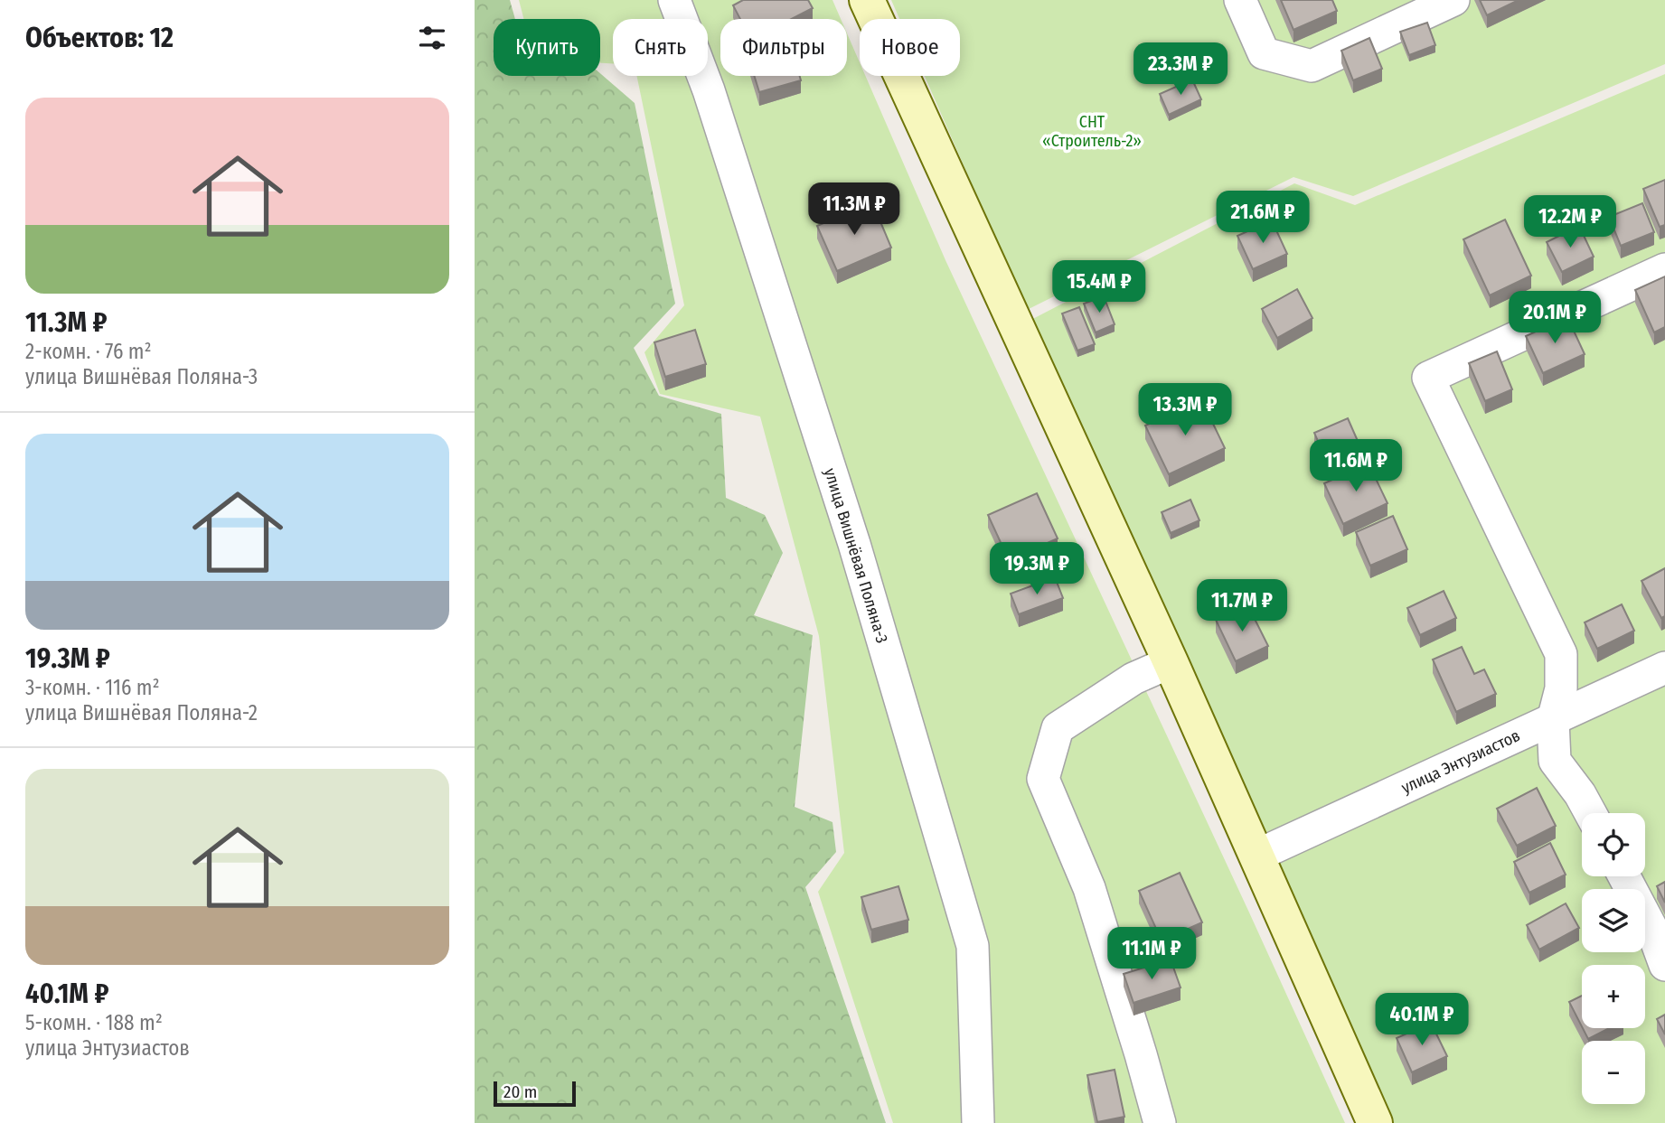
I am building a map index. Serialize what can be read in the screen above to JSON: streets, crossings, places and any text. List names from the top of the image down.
{
  "streets": {
    "street": ["улица Вишнёвая Поляна-3", "улица Энтузиастов"]
  },
  "parks": ["СНТ «Строитель-2»"],
  "scale_bar": "20 m",
  "page": {
    "heading": "Объектов: 12",
    "chip": [
      "Купить",
      "Снять",
      "Фильтры",
      "Новое"
    ],
    "price": [
      "23.3M ₽",
      "11.3M ₽",
      "21.6M ₽",
      "12.2M ₽",
      "15.4M ₽",
      "20.1M ₽",
      "13.3M ₽",
      "11.6M ₽",
      "19.3M ₽",
      "11.7M ₽",
      "11.1M ₽",
      "40.1M ₽"
    ],
    "list": [
      {
        "name": "11.3M ₽",
        "note": "2-комн. · 76 m² · улица Вишнёвая Поляна-3"
      },
      {
        "name": "19.3M ₽",
        "note": "3-комн. · 116 m² · улица Вишнёвая Поляна-2"
      },
      {
        "name": "40.1M ₽",
        "note": "5-комн. · 188 m² · улица Энтузиастов"
      }
    ],
    "map_buttons": ["+", "−"],
    "scale": "20 m"
  }
}
